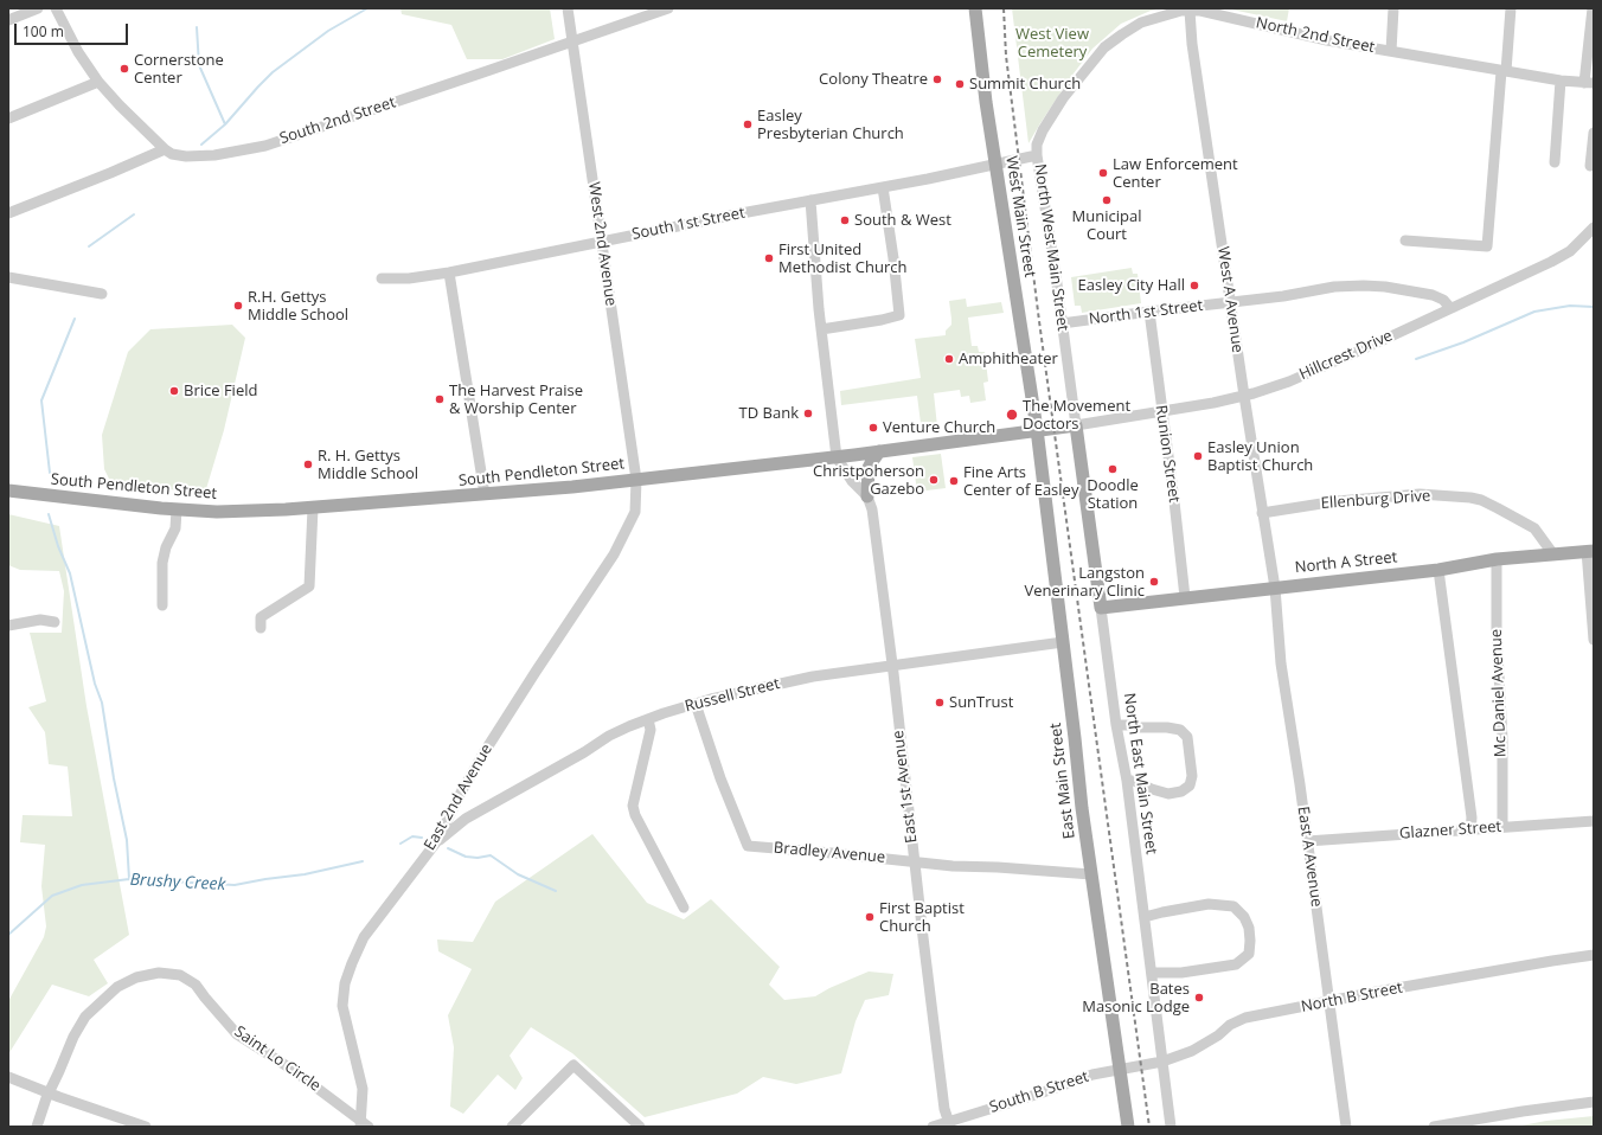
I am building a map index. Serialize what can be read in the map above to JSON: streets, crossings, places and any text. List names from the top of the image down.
{
  "streets": {
    "main road": [
      "West Main Street",
      "South Pendleton Street",
      "North A Street",
      "North East Main Street",
      "East Main Street"
    ],
    "street": [
      "North 2nd Street",
      "South 2nd Street",
      "South 1st Street",
      "West 2nd Avenue",
      "North West Main Street",
      "West A Avenue",
      "North 1st Street",
      "Hillcrest Drive",
      "Runion Street",
      "Ellenburg Drive",
      "Mc Daniel Avenue",
      "Russell Street",
      "East 1st Avenue",
      "East 2nd Avenue",
      "Glazner Street",
      "Bradley Avenue",
      "East A Avenue",
      "North B Street",
      "Saint Lo Circle",
      "South B Street"
    ]
  },
  "crossings": [
    ["North 2nd Street", "North West Main Street"],
    ["North 2nd Street", "West A Avenue"],
    ["South 2nd Street", "West 2nd Avenue"],
    ["West Main Street", "South 1st Street"],
    ["West Main Street", "South Pendleton Street"],
    ["West Main Street", "East Main Street"],
    ["South 1st Street", "West 2nd Avenue"],
    ["West 2nd Avenue", "South Pendleton Street"],
    ["West 2nd Avenue", "East 2nd Avenue"],
    ["North West Main Street", "North 1st Street"],
    ["North West Main Street", "Hillcrest Drive"],
    ["North West Main Street", "South Pendleton Street"],
    ["North West Main Street", "North East Main Street"],
    ["West A Avenue", "North 1st Street"],
    ["West A Avenue", "Hillcrest Drive"],
    ["West A Avenue", "Ellenburg Drive"],
    ["West A Avenue", "North A Street"],
    ["West A Avenue", "East A Avenue"],
    ["North 1st Street", "Hillcrest Drive"],
    ["North 1st Street", "Runion Street"],
    ["Hillcrest Drive", "Runion Street"],
    ["Hillcrest Drive", "South Pendleton Street"],
    ["Hillcrest Drive", "North East Main Street"],
    ["Runion Street", "North A Street"],
    ["South Pendleton Street", "North East Main Street"],
    ["South Pendleton Street", "East Main Street"],
    ["South Pendleton Street", "East 1st Avenue"],
    ["South Pendleton Street", "East 2nd Avenue"],
    ["Ellenburg Drive", "North A Street"],
    ["North A Street", "Mc Daniel Avenue"],
    ["North A Street", "North East Main Street"],
    ["North A Street", "East A Avenue"],
    ["Mc Daniel Avenue", "Glazner Street"],
    ["Russell Street", "East Main Street"],
    ["Russell Street", "East 1st Avenue"],
    ["Russell Street", "East 2nd Avenue"],
    ["Russell Street", "Bradley Avenue"],
    ["North East Main Street", "North B Street"],
    ["East Main Street", "Bradley Avenue"],
    ["East Main Street", "North B Street"],
    ["East Main Street", "South B Street"],
    ["East 1st Avenue", "Bradley Avenue"],
    ["East 1st Avenue", "South B Street"],
    ["East 2nd Avenue", "Saint Lo Circle"],
    ["Glazner Street", "East A Avenue"],
    ["East A Avenue", "North B Street"],
    ["North B Street", "South B Street"]
  ],
  "water": ["Brushy Creek"],
  "parks": ["West View Cemetery"],
  "places": [
    "Cornerstone Center",
    "Colony Theatre",
    "Summit Church",
    "Easley Presbyterian Church",
    "Law Enforcement Center",
    "Municipal Court",
    "South & West",
    "First United Methodist Church",
    "Easley City Hall",
    "R.H. Gettys Middle School",
    "Amphitheater",
    "Brice Field",
    "The Harvest Praise & Worship Center",
    "TD Bank",
    "The Movement Doctors",
    "Venture Church",
    "Easley Union Baptist Church",
    "R. H. Gettys Middle School",
    "Doodle Station",
    "Christpoherson Gazebo",
    "Fine Arts Center of Easley",
    "Langston Venerinary Clinic",
    "SunTrust",
    "First Baptist Church",
    "Bates Masonic Lodge"
  ],
  "scale_bar": "100 m"
}
